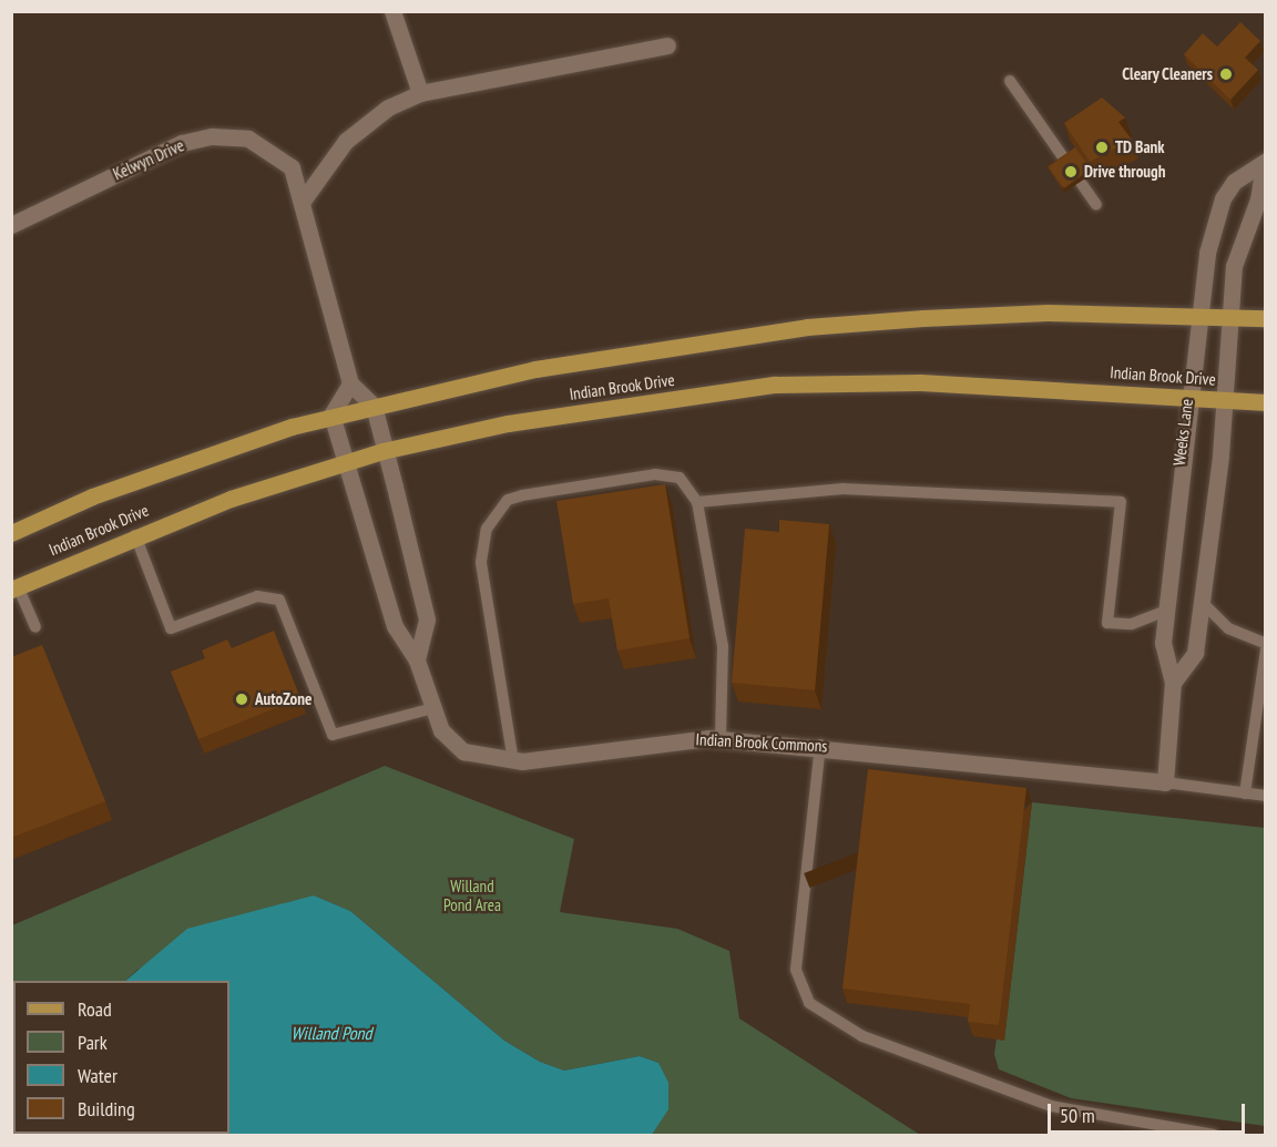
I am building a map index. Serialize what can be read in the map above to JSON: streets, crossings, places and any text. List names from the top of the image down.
{
  "streets": {
    "main road": ["Indian Brook Drive"],
    "street": ["Kelwyn Drive", "Weeks Lane", "Indian Brook Commons"]
  },
  "crossings": [
    ["Indian Brook Drive", "Weeks Lane"],
    ["Indian Brook Drive", "Indian Brook Commons"],
    ["Weeks Lane", "Indian Brook Commons"]
  ],
  "water": ["Willand Pond"],
  "parks": ["Willand Pond Area"],
  "places": [
    "Cleary Cleaners",
    "TD Bank",
    "Drive through",
    "AutoZone"
  ],
  "legend": [
    "Road",
    "Park",
    "Water",
    "Building"
  ],
  "scale_bar": "50 m"
}
